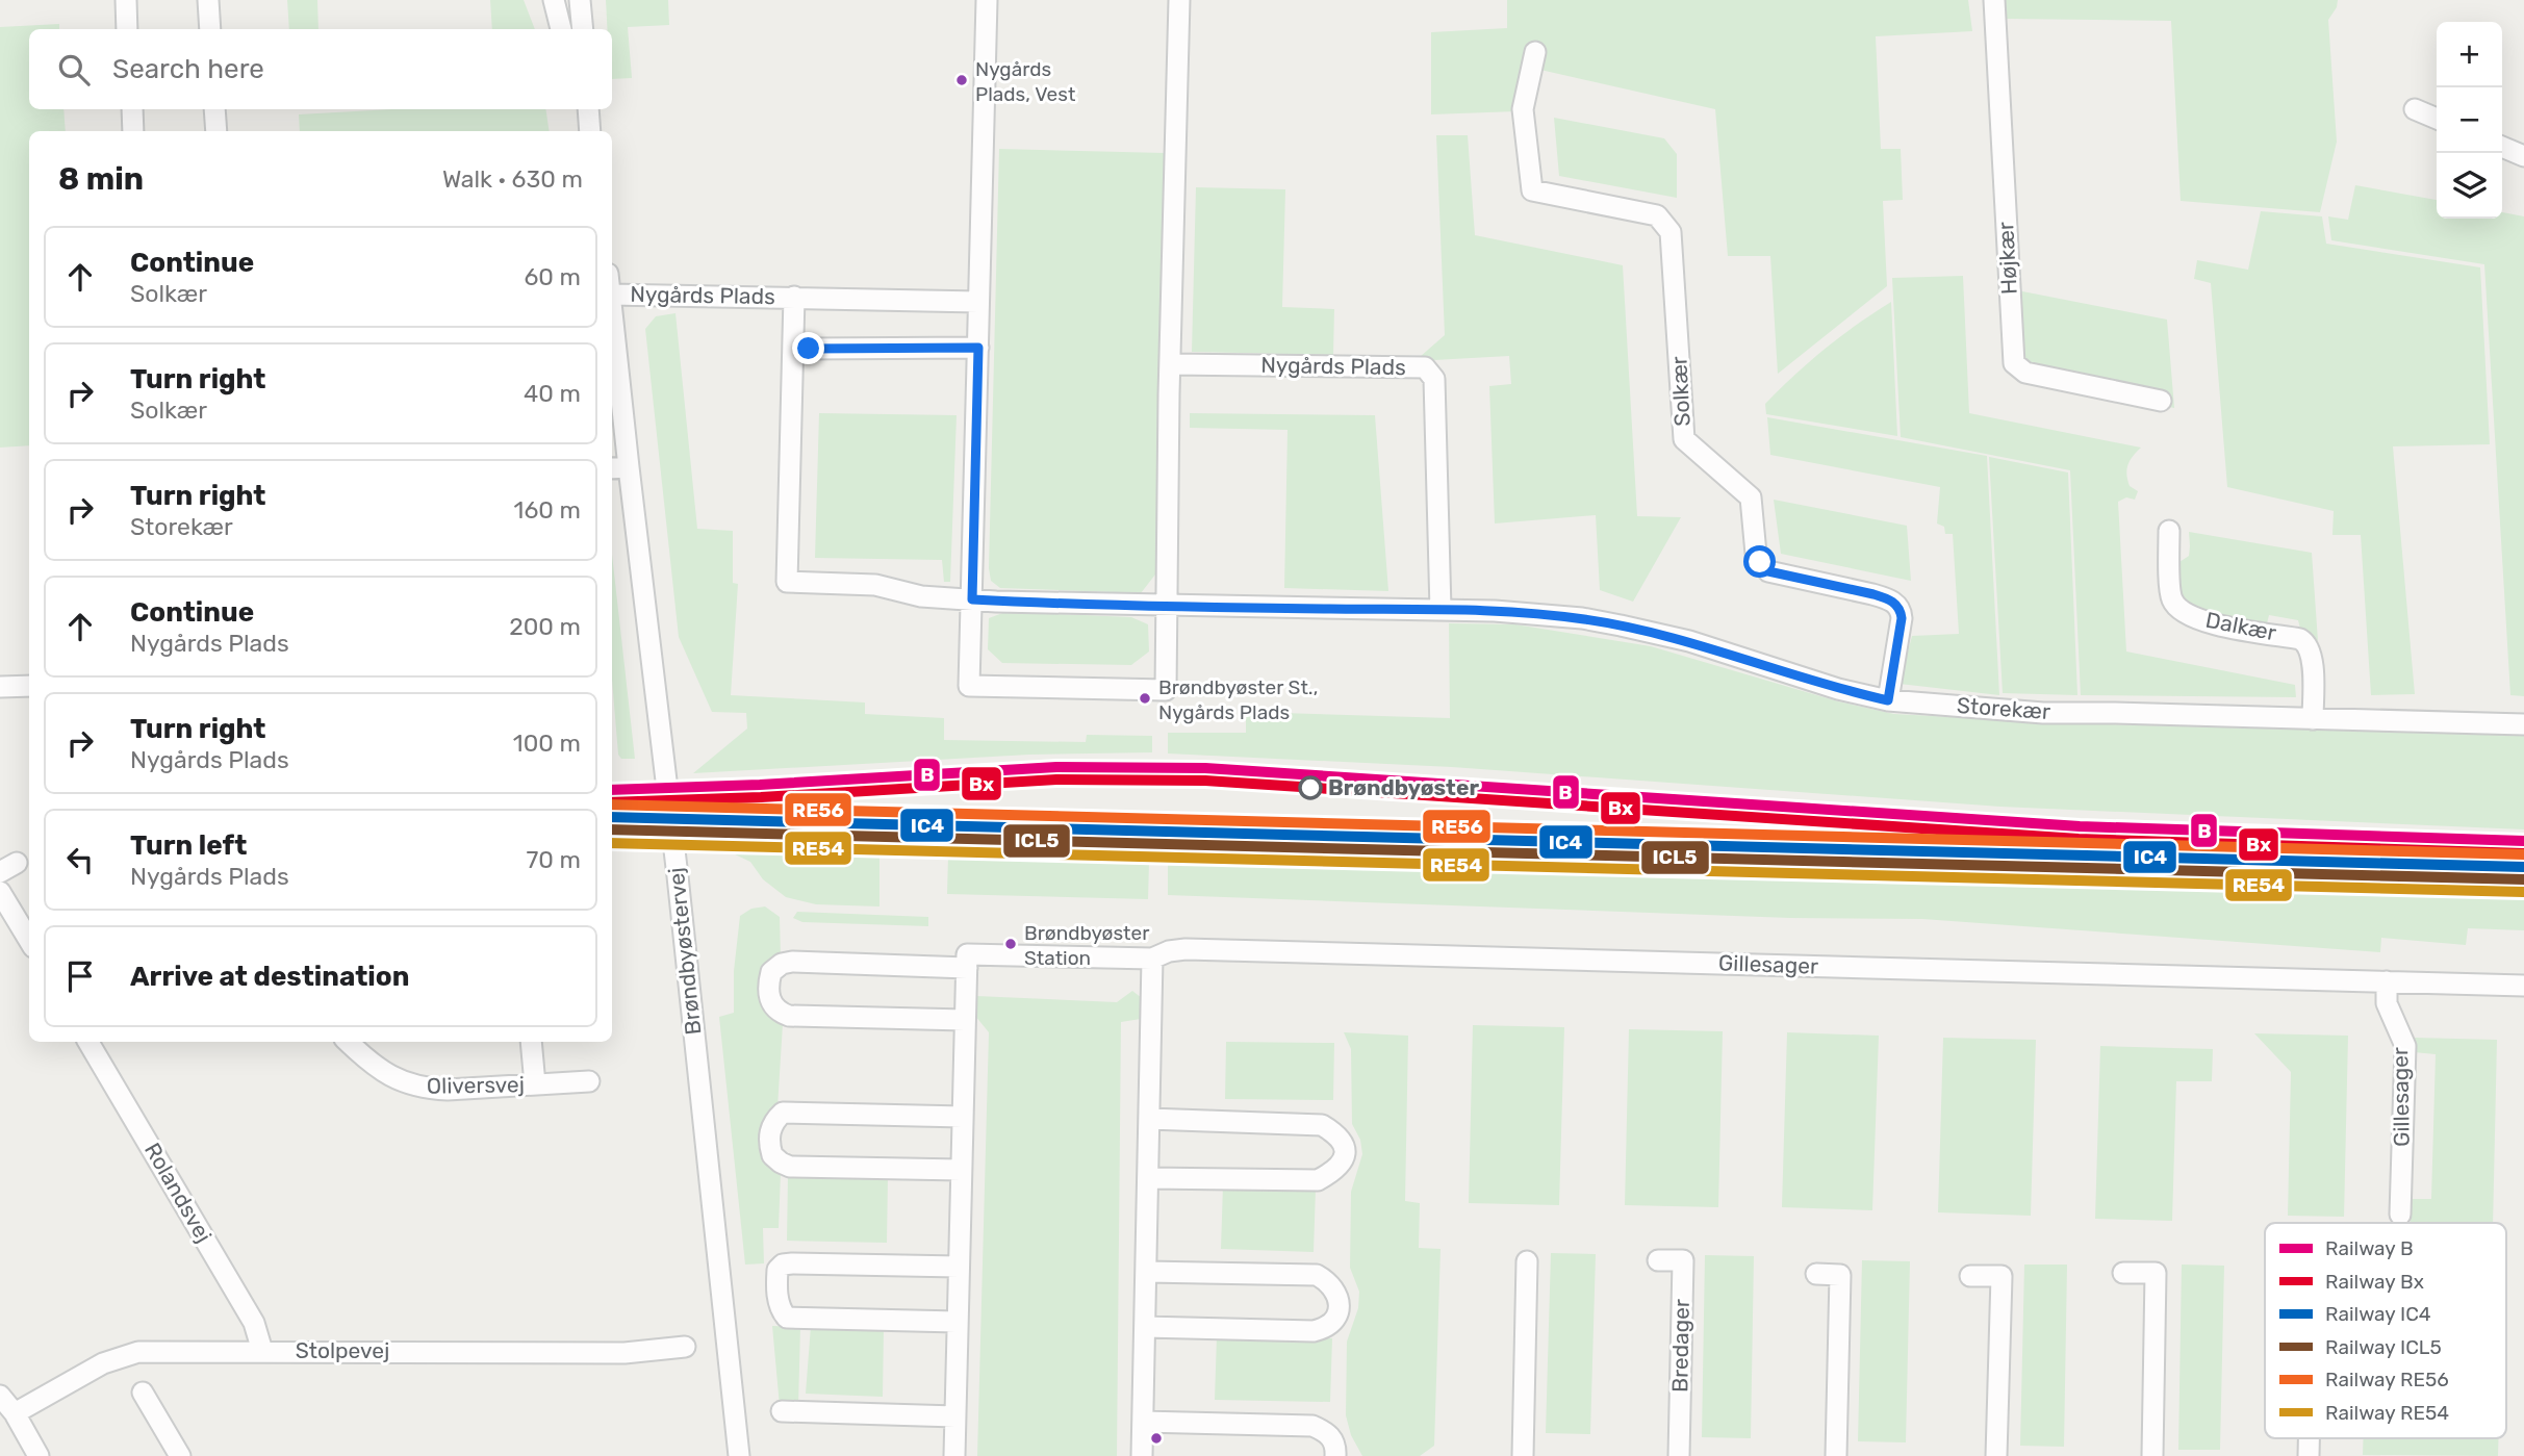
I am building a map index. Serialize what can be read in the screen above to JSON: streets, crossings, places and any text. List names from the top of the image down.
{
  "streets": {
    "street": [
      "Højkær",
      "Nygårds Plads",
      "Solkær",
      "Dalkær",
      "Storekær",
      "Brøndbyøstervej",
      "Gillesager",
      "Oliversvej",
      "Rolandsvej",
      "Bredager",
      "Stolpevej"
    ]
  },
  "crossings": [
    ["Nygårds Plads", "Storekær"],
    ["Solkær", "Storekær"],
    ["Dalkær", "Storekær"],
    ["Rolandsvej", "Stolpevej"]
  ],
  "places": [
    "Nygårds Plads, Vest",
    "Brøndbyøster St., Nygårds Plads",
    "Brøndbyøster",
    "Brøndbyøster Station"
  ],
  "lines": [
    "rail line B",
    "rail line Bx",
    "rail line RE56",
    "rail line IC4",
    "rail line ICL5",
    "rail line RE54"
  ],
  "legend": [
    "Railway B",
    "Railway Bx",
    "Railway IC4",
    "Railway ICL5",
    "Railway RE56",
    "Railway RE54"
  ],
  "page": {
    "map_buttons": ["+", "−"],
    "search": "Search here",
    "heading": ["8 min", "Walk · 630 m"],
    "list": [
      ["Continue", "Solkær", "60 m"],
      ["Turn right", "Solkær", "40 m"],
      ["Turn right", "Storekær", "160 m"],
      ["Continue", "Nygårds Plads", "200 m"],
      ["Turn right", "Nygårds Plads", "100 m"],
      ["Turn left", "Nygårds Plads", "70 m"],
      "Arrive at destination"
    ]
  }
}
